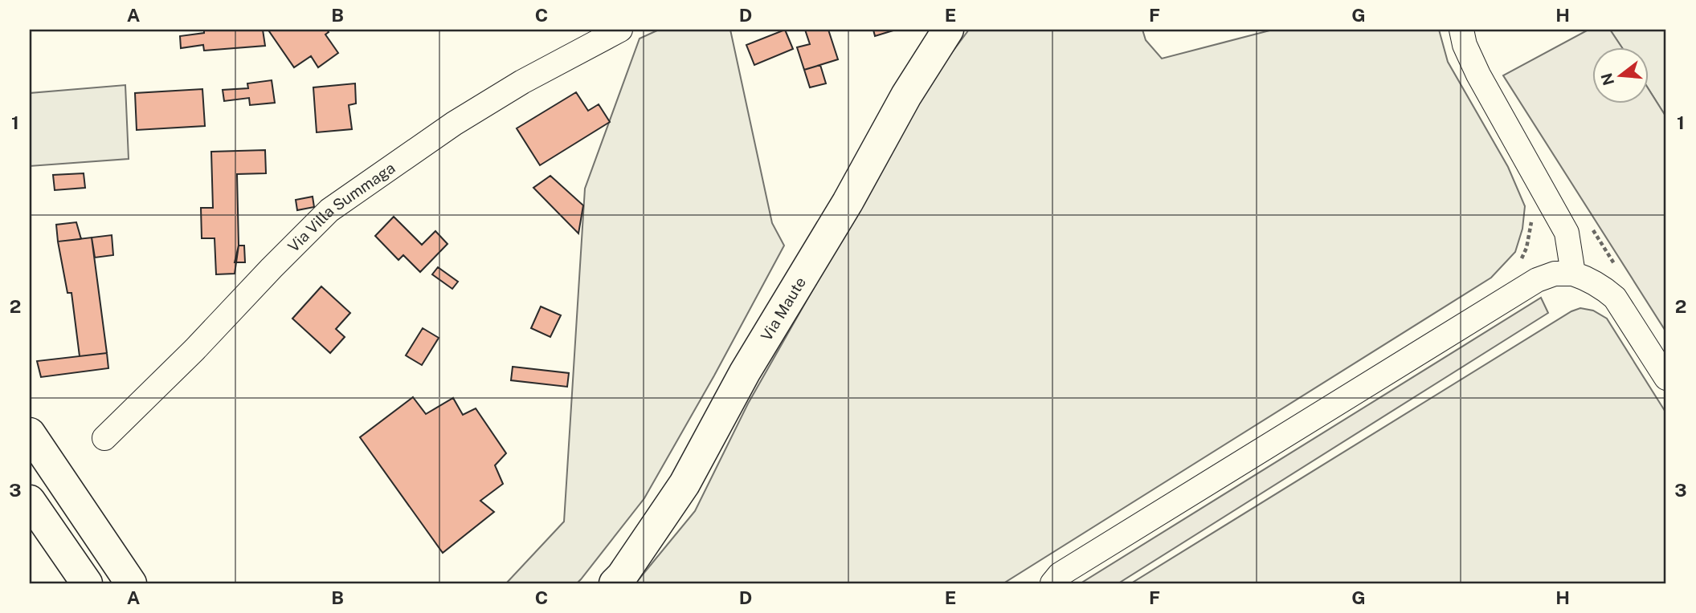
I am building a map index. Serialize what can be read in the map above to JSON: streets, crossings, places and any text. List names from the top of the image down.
{
  "streets": {
    "main road": ["Via Maute"],
    "street": ["Via Villa Summaga"]
  },
  "north": "left",
  "grid": {
    "columns": [
      "A",
      "B",
      "C",
      "D",
      "E",
      "F",
      "G",
      "H"
    ],
    "rows": ["1", "2", "3"]
  }
}
